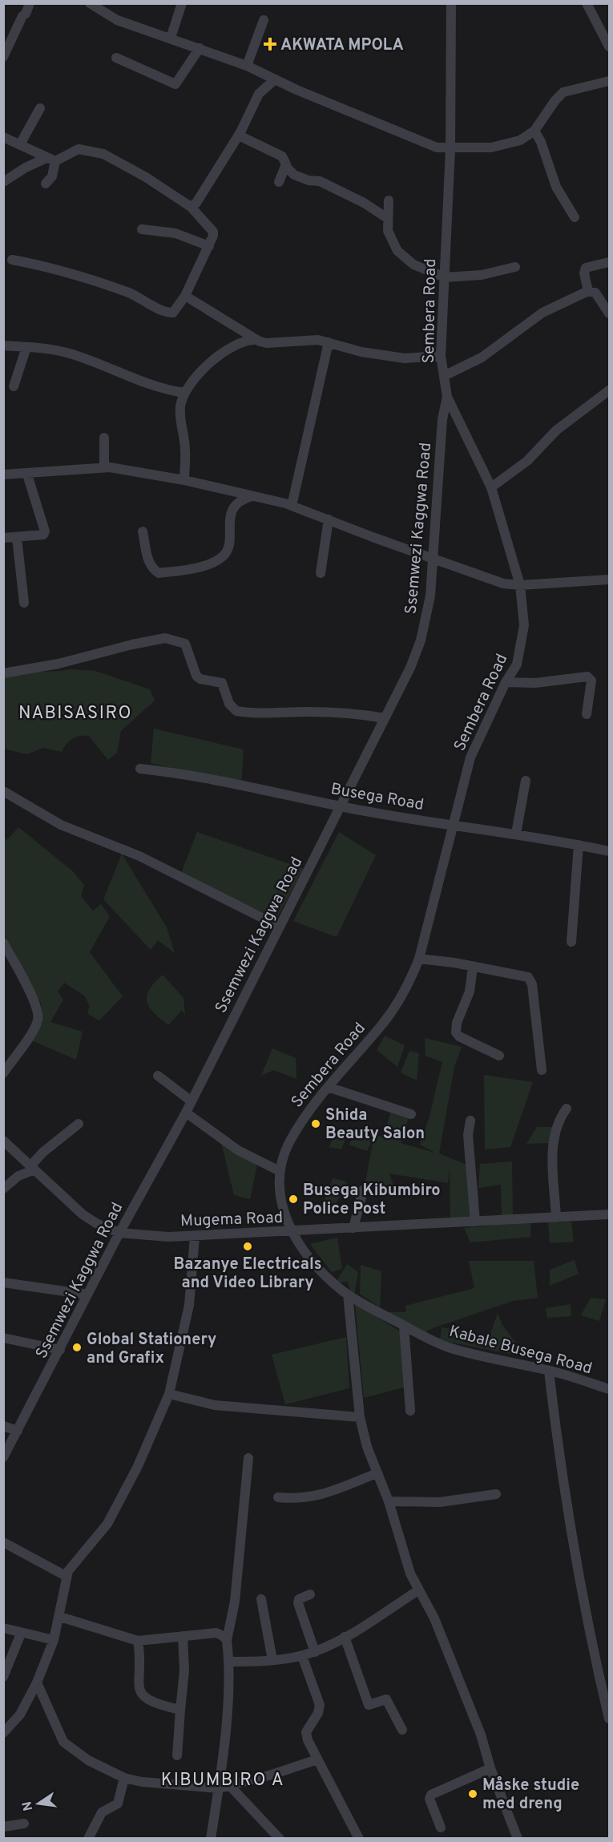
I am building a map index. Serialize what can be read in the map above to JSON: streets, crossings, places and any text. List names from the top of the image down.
{
  "streets": {
    "street": [
      "Sembera Road",
      "Ssemwezi Kaggwa Road",
      "Busega Road",
      "Mugema Road",
      "Kabale Busega Road"
    ]
  },
  "crossings": [
    ["Sembera Road", "Ssemwezi Kaggwa Road"],
    ["Sembera Road", "Busega Road"],
    ["Sembera Road", "Mugema Road"],
    ["Sembera Road", "Kabale Busega Road"],
    ["Ssemwezi Kaggwa Road", "Busega Road"],
    ["Ssemwezi Kaggwa Road", "Mugema Road"],
    ["Mugema Road", "Kabale Busega Road"]
  ],
  "districts": ["NABISASIRO", "KIBUMBIRO A"],
  "places": {
    "health": ["AKWATA MPOLA"],
    "other": [
      "Shida Beauty Salon",
      "Busega Kibumbiro Police Post",
      "Bazanye Electricals and Video Library",
      "Global Stationery and Grafix",
      "Måske studie med dreng"
    ]
  },
  "north": "left"
}
